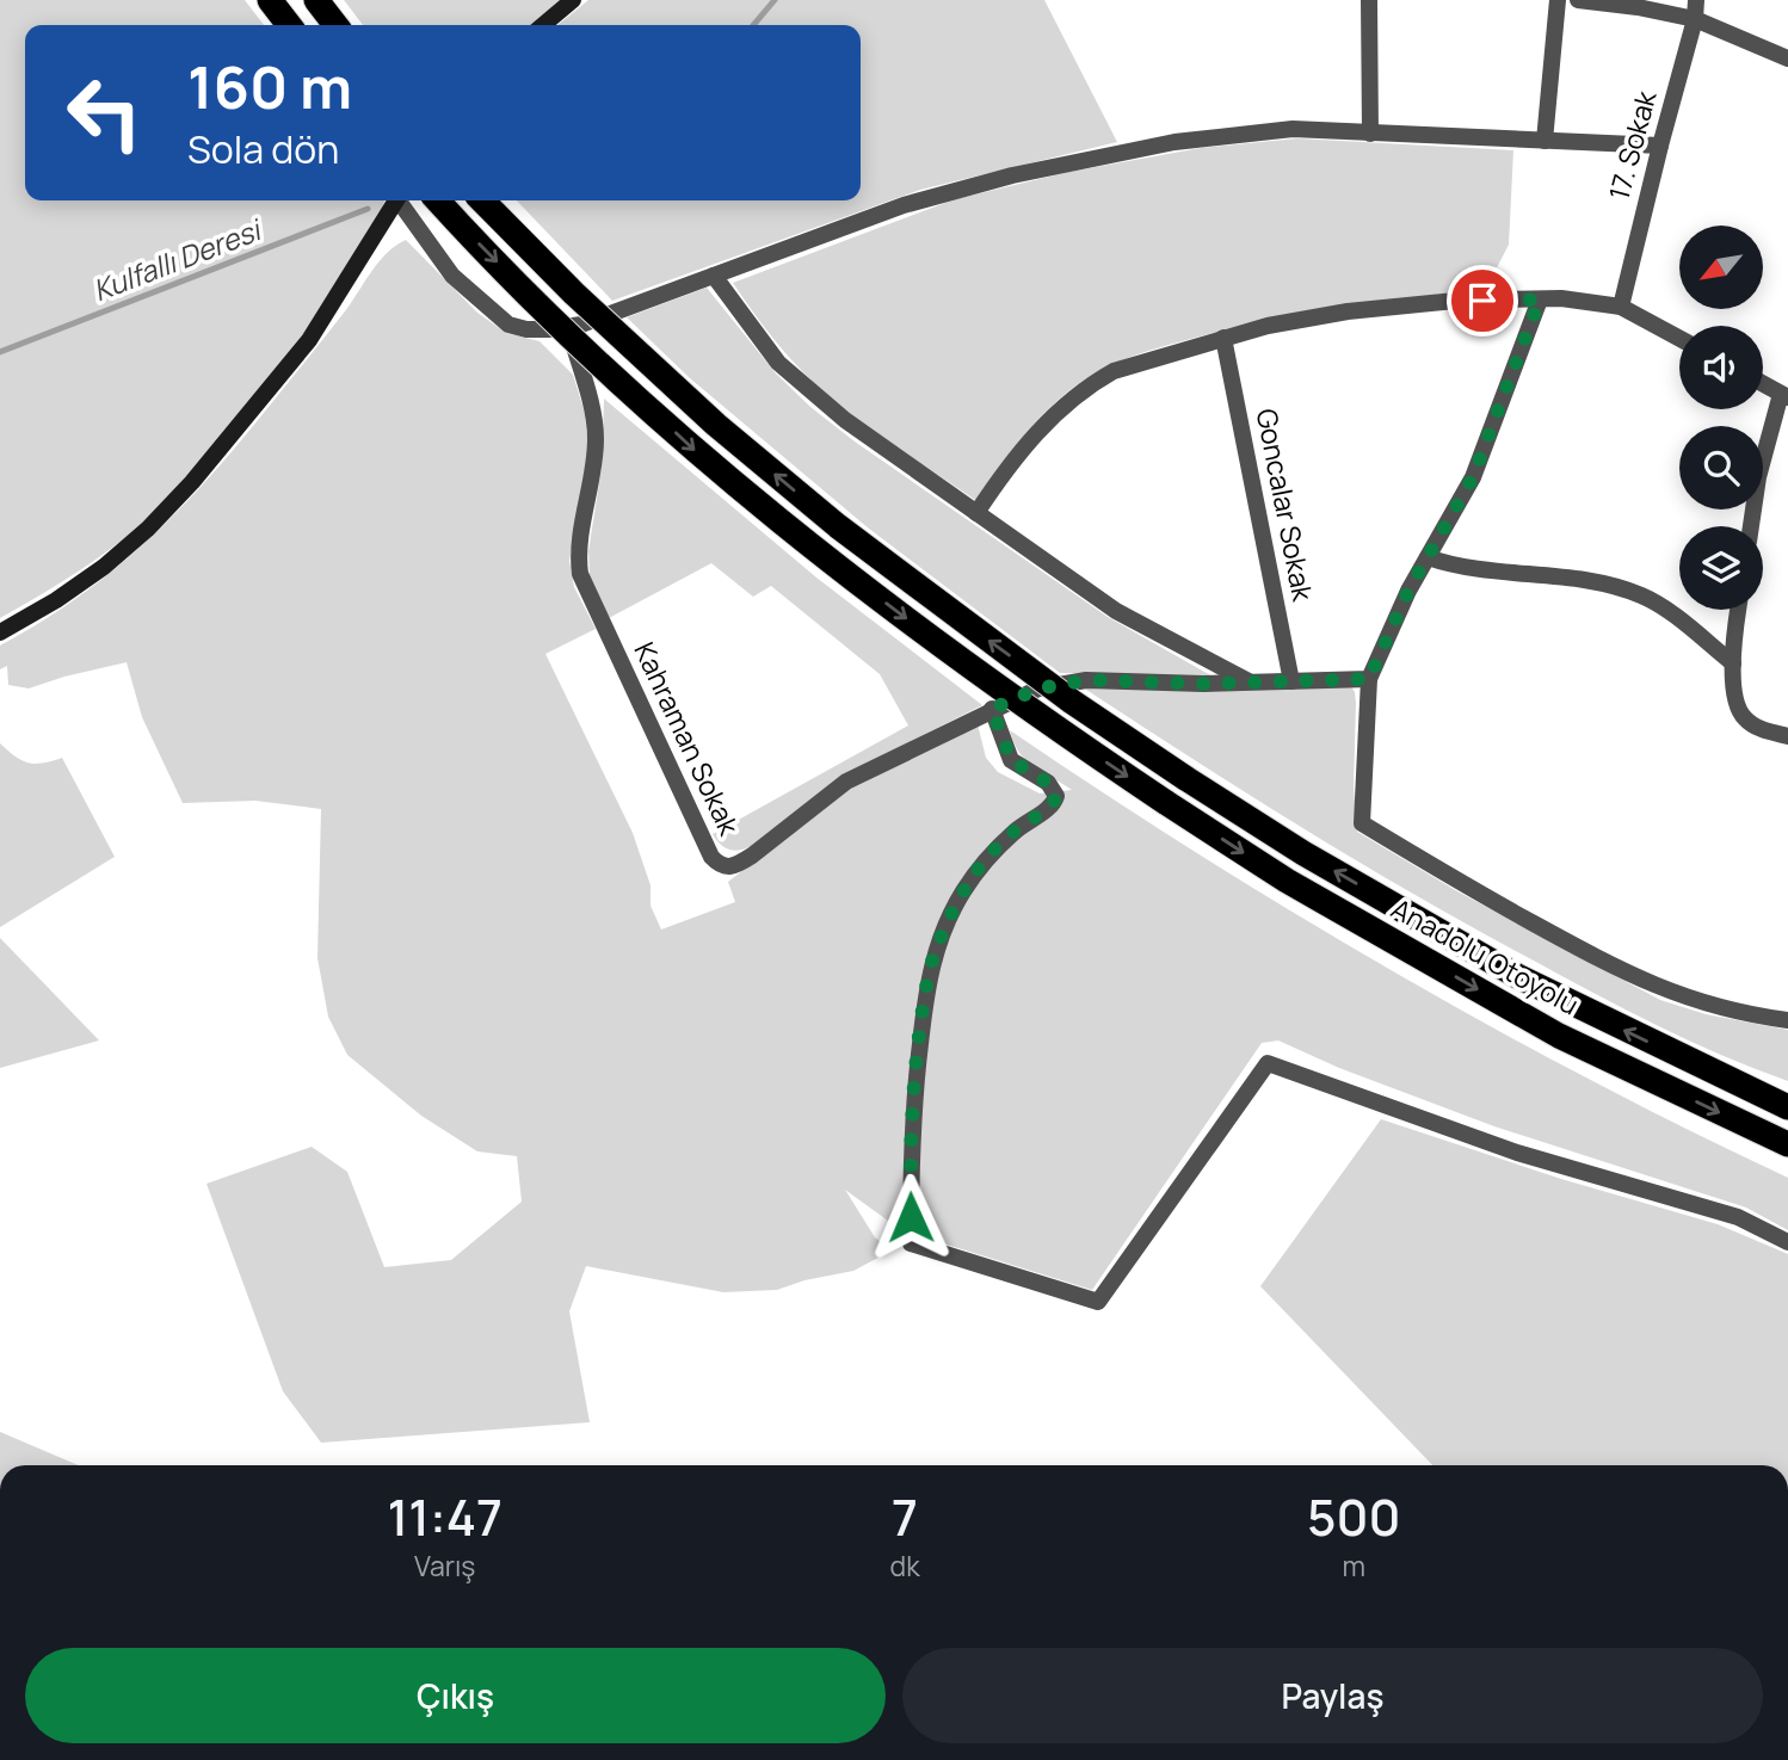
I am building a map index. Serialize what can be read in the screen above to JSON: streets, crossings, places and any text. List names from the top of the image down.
{
  "streets": {
    "highway": ["Anadolu Otoyolu"],
    "street": ["17. Sokak", "Goncalar Sokak", "Kahraman Sokak"]
  },
  "crossings": [
    ["Goncalar Sokak", "Kahraman Sokak"]
  ],
  "water": ["Kulfallı Deresi"],
  "north": "bottom left",
  "page": {
    "turn": ["160 m", "Sola dön"],
    "eta": [
      "11:47",
      "Varış",
      "7",
      "dk",
      "500",
      "m"
    ],
    "buttons": ["Çıkış", "Paylaş"]
  }
}
